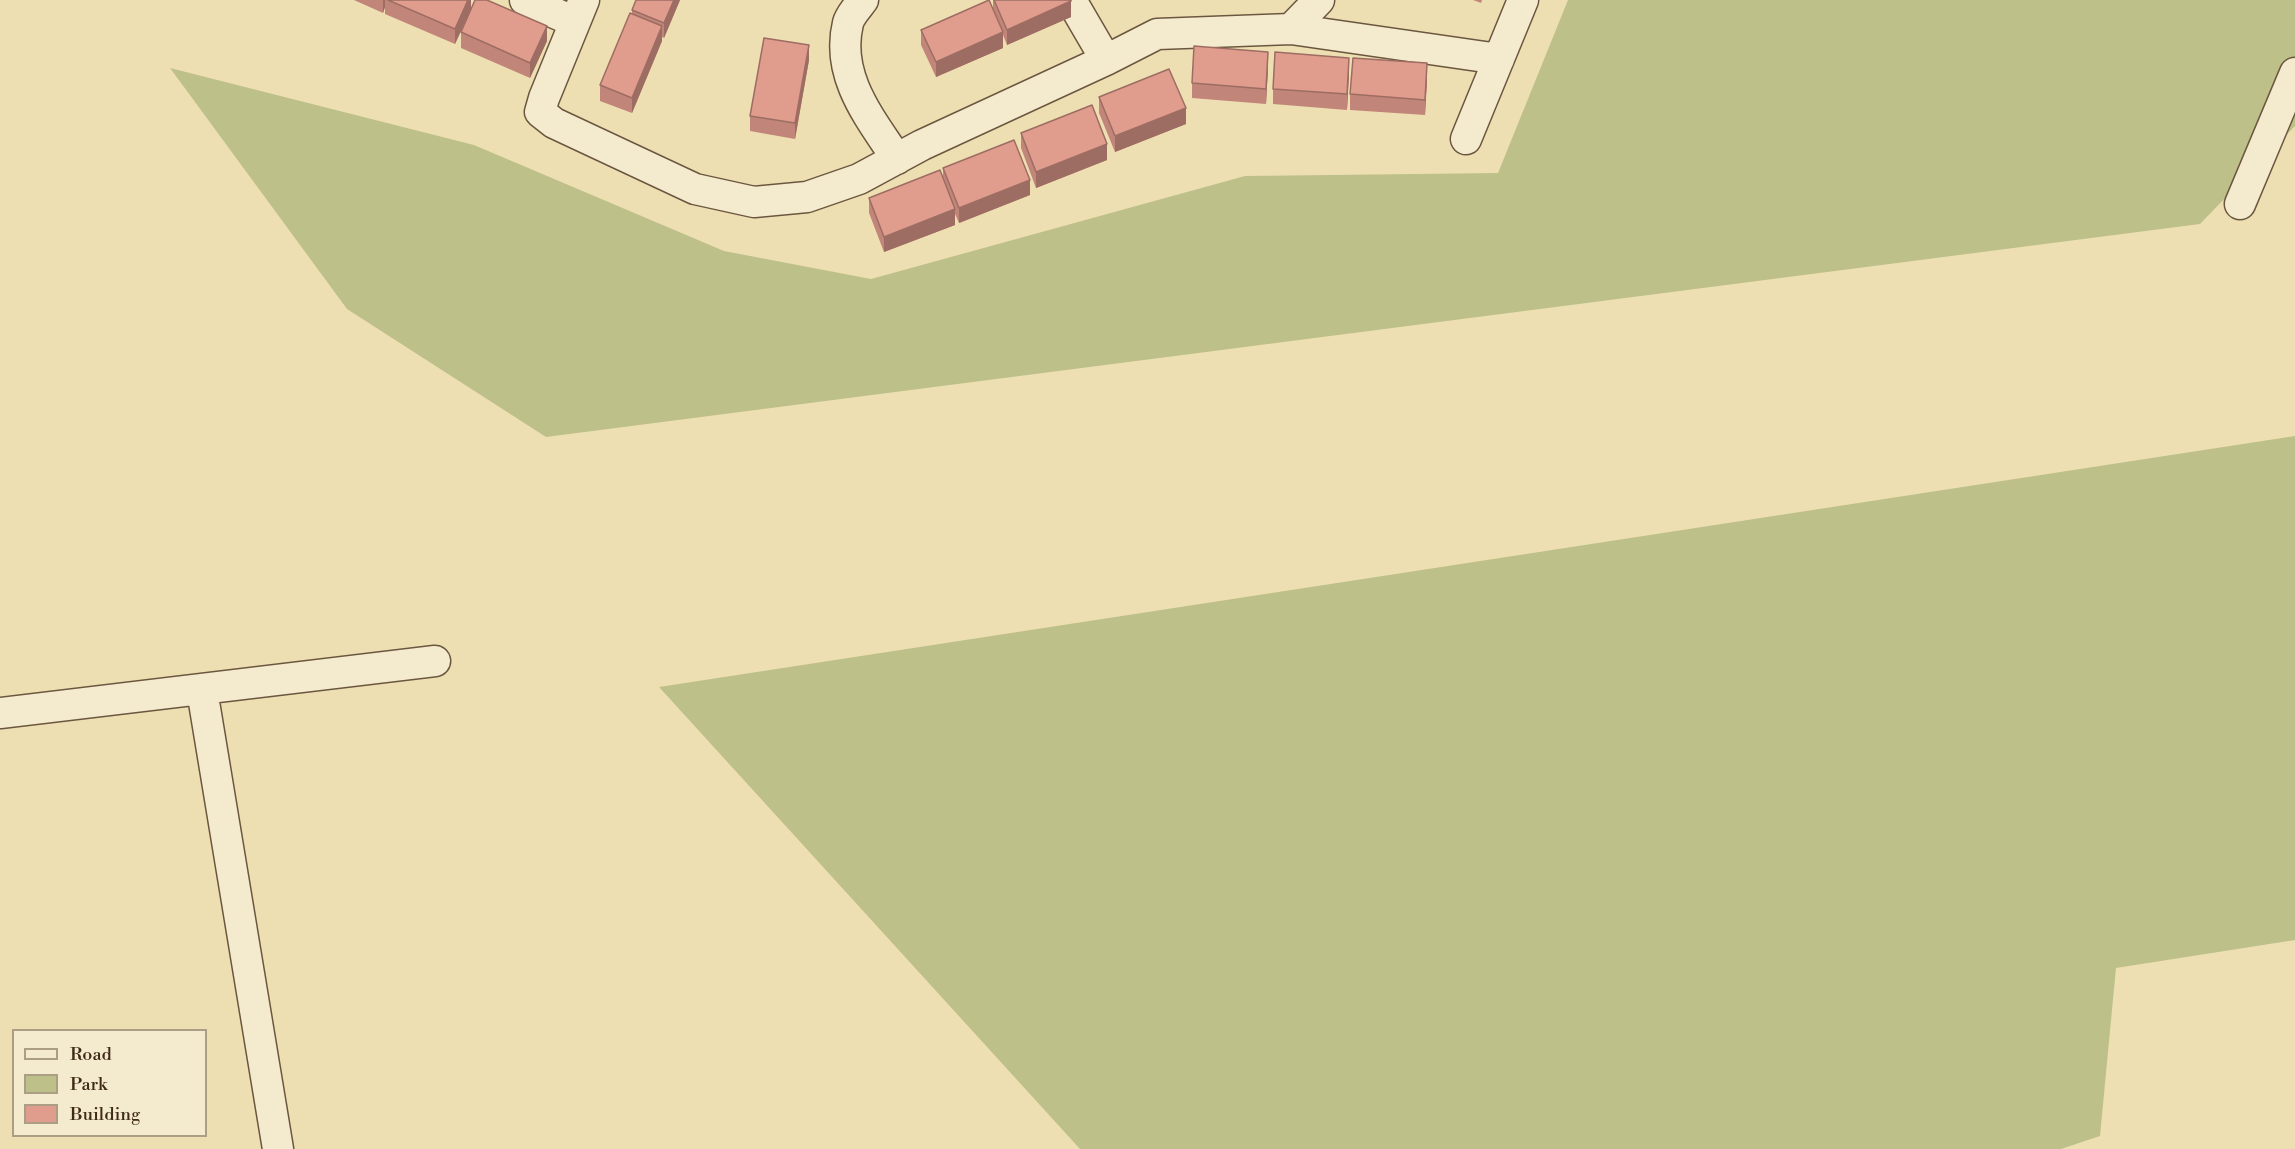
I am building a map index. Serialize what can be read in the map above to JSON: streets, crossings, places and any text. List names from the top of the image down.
{
  "legend": ["Road", "Park", "Building"]
}
